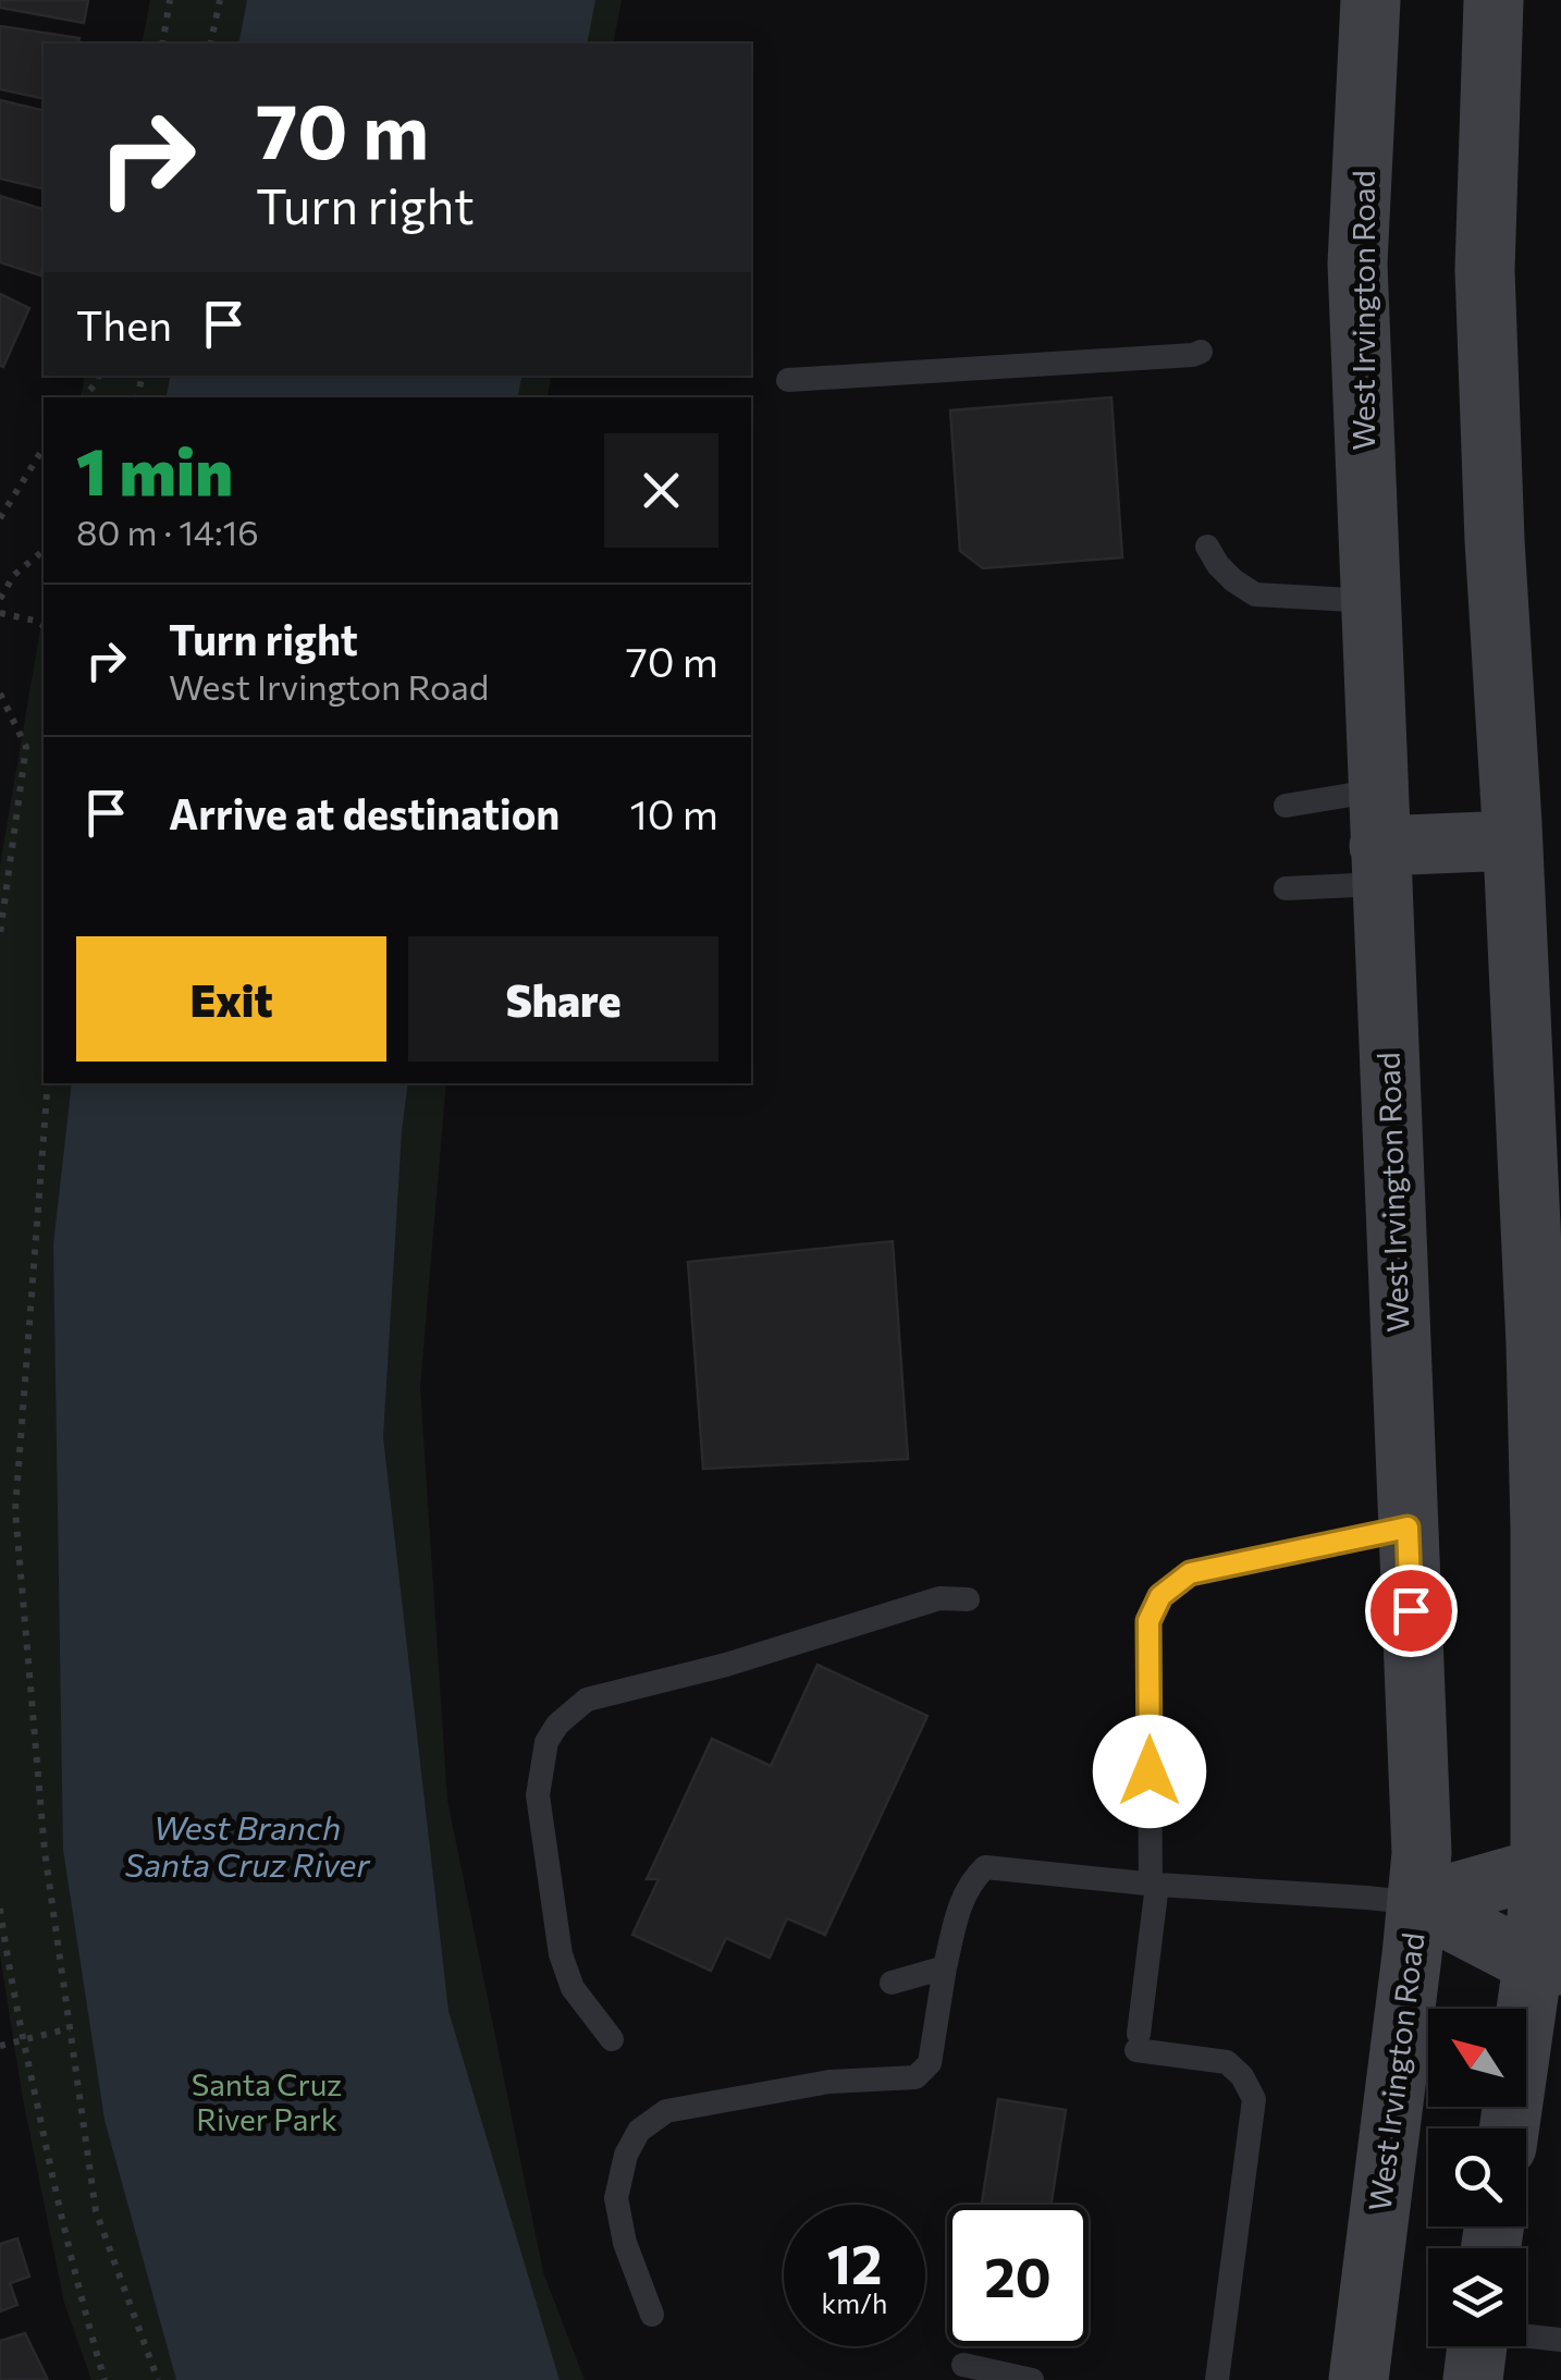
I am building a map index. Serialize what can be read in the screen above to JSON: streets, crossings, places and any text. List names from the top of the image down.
{
  "streets": {
    "main road": ["West Irvington Road"]
  },
  "water": ["West Branch Santa Cruz River"],
  "parks": ["Santa Cruz River Park"],
  "north": "top left",
  "page": {
    "turn": ["70 m", "Turn right"],
    "then": "Then",
    "heading": ["1 min", "80 m · 14:16"],
    "list": [
      {
        "name": "Turn right",
        "note": "West Irvington Road",
        "value": "70 m"
      },
      {
        "name": "Arrive at destination",
        "value": "10 m"
      }
    ],
    "buttons": ["Exit", "Share"],
    "speed": "12 km/h",
    "limit": "20"
  }
}
